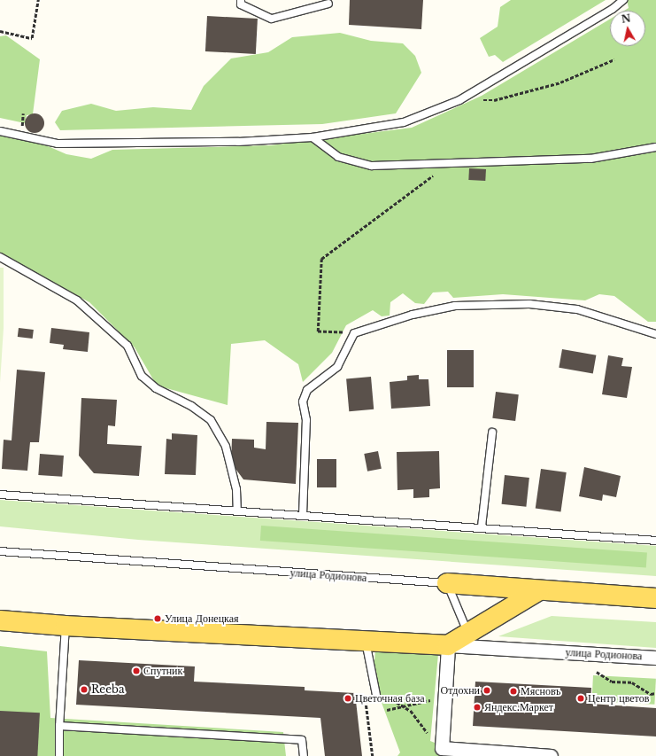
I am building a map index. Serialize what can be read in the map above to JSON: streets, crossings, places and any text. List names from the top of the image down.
{
  "streets": {
    "main road": ["улица Родионова"]
  },
  "places": [
    "Улица Донецкая",
    "Спутник",
    "Reeba",
    "Отдохни",
    "Мясновъ",
    "Цветочная база",
    "Центр цветов",
    "Яндекс.Маркет"
  ],
  "north": "top"
}
